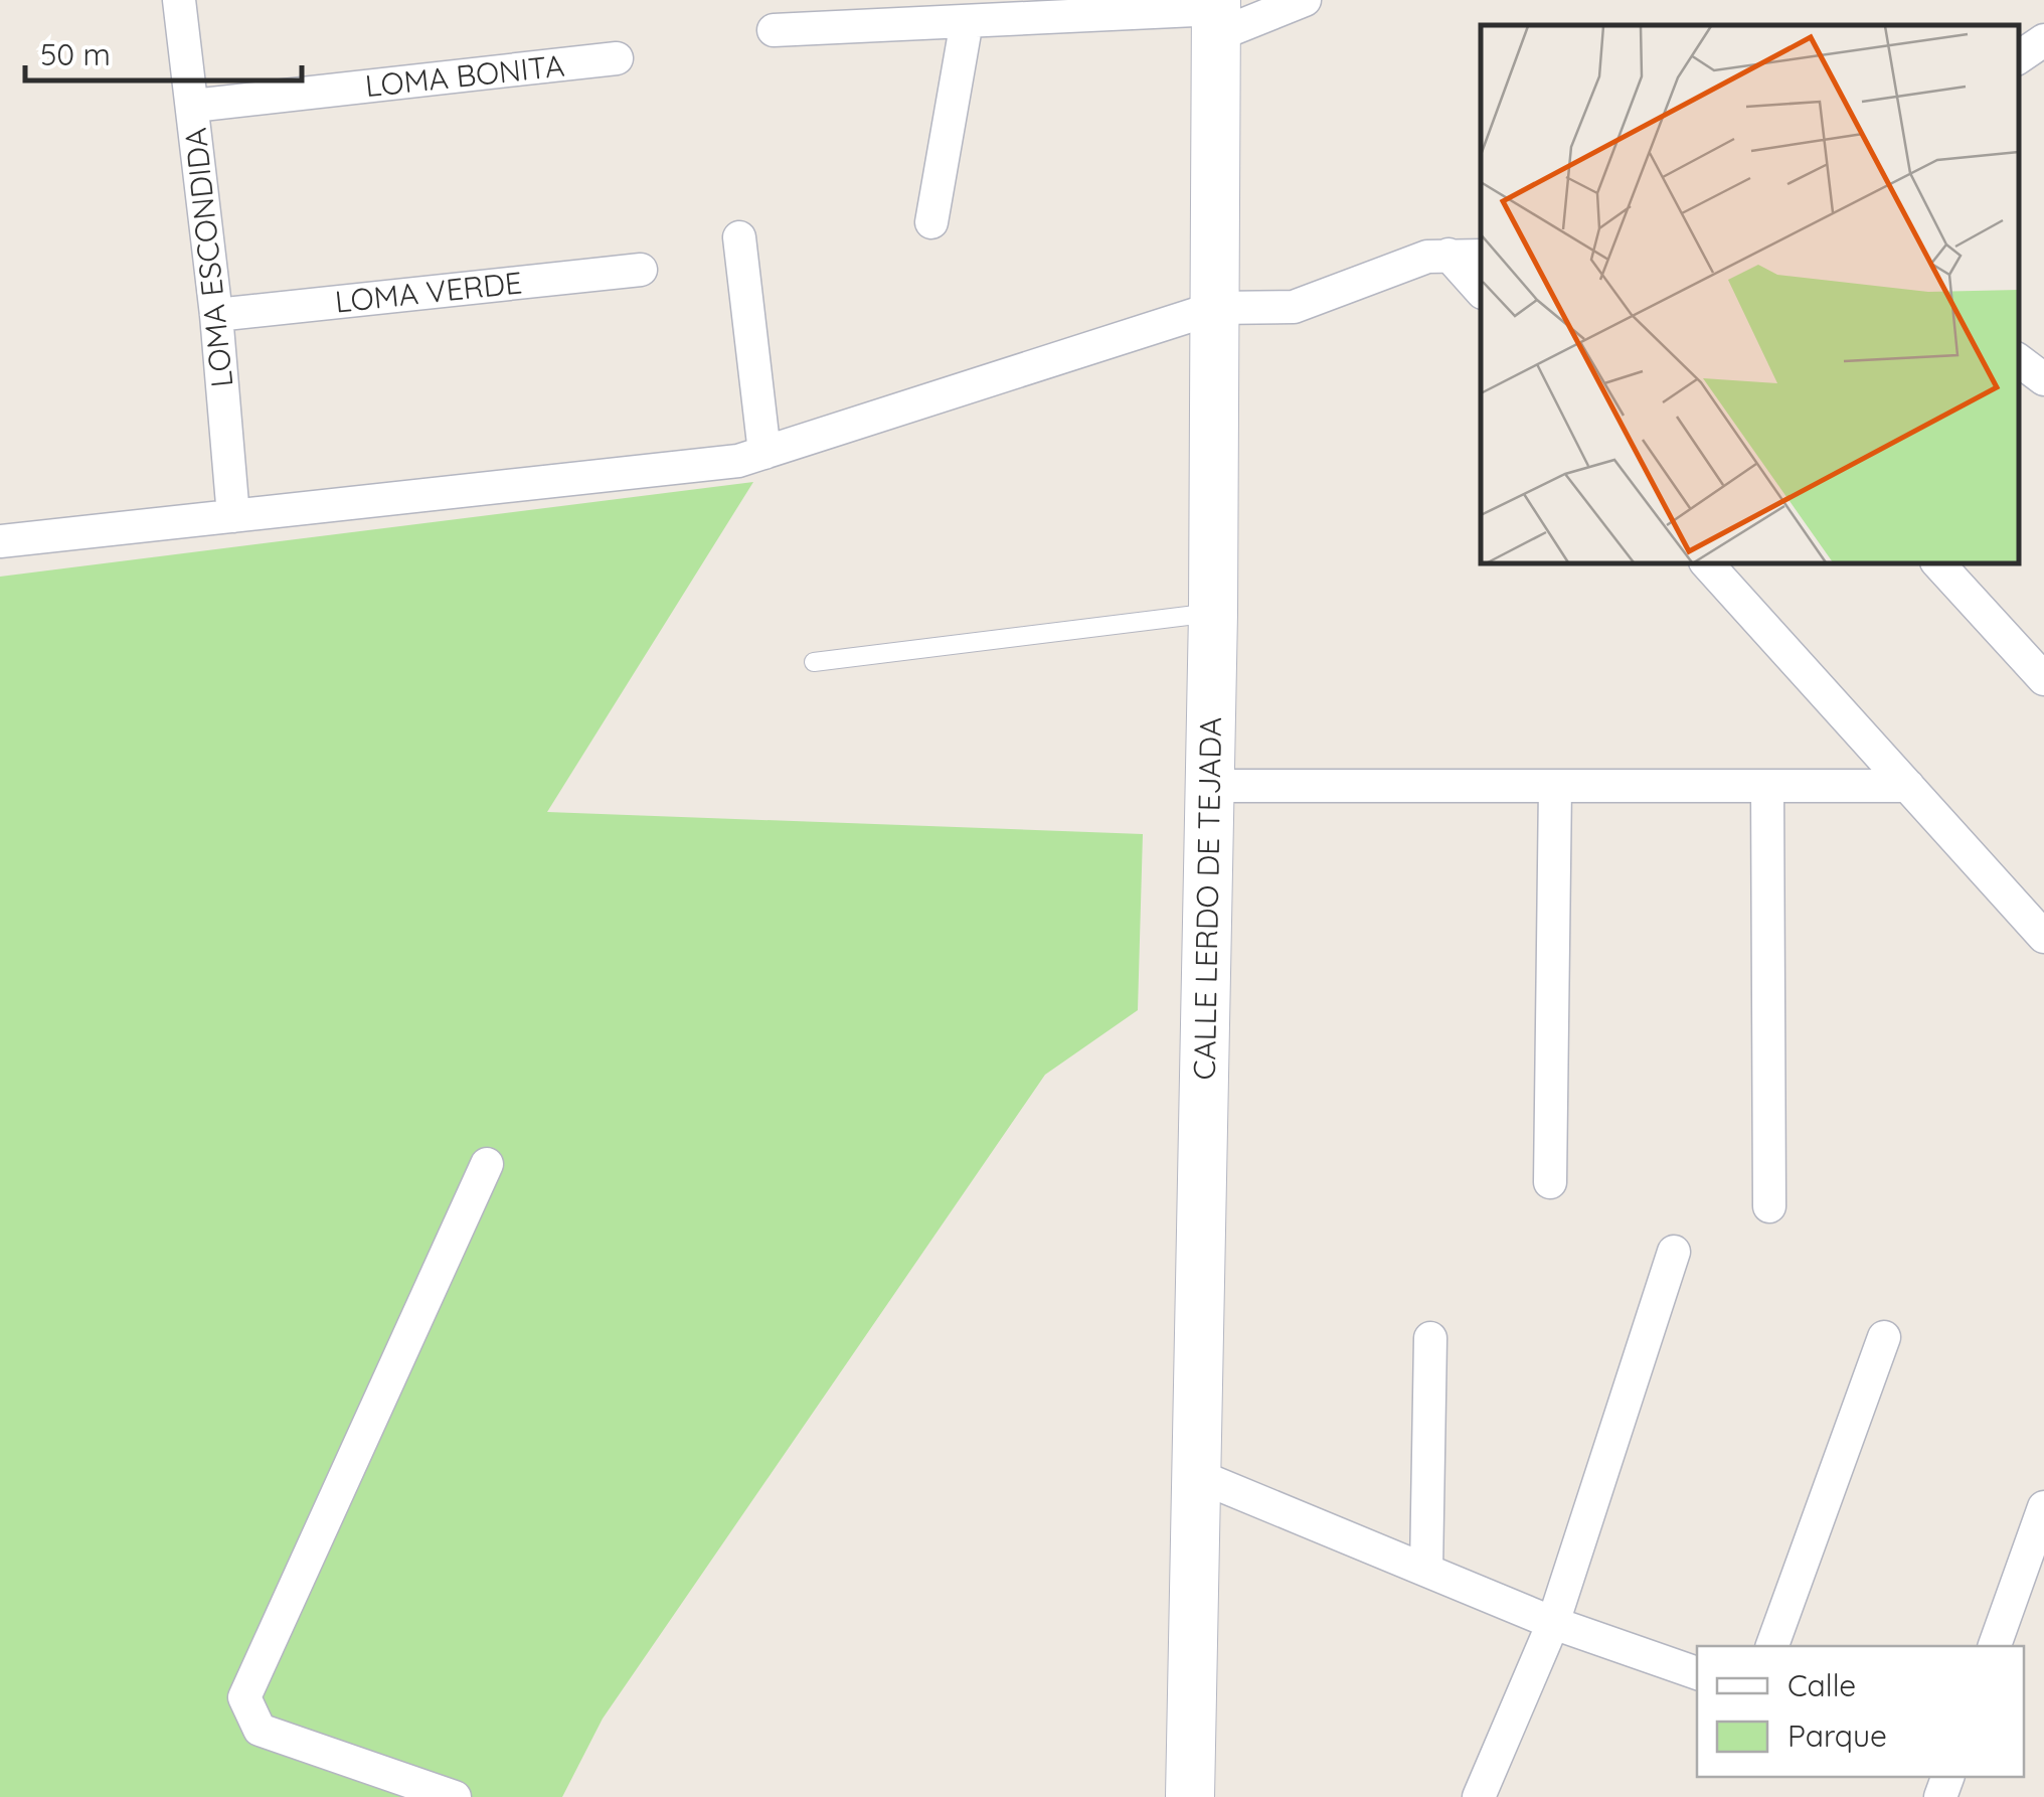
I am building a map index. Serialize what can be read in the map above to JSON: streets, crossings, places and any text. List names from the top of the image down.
{
  "streets": {
    "main road": ["CALLE LERDO DE TEJADA"],
    "street": ["LOMA BONITA", "LOMA ESCONDIDA", "LOMA VERDE"]
  },
  "crossings": [
    ["LOMA BONITA", "LOMA ESCONDIDA"],
    ["LOMA ESCONDIDA", "LOMA VERDE"]
  ],
  "legend": ["Calle", "Parque"],
  "scale_bar": "50 m"
}
